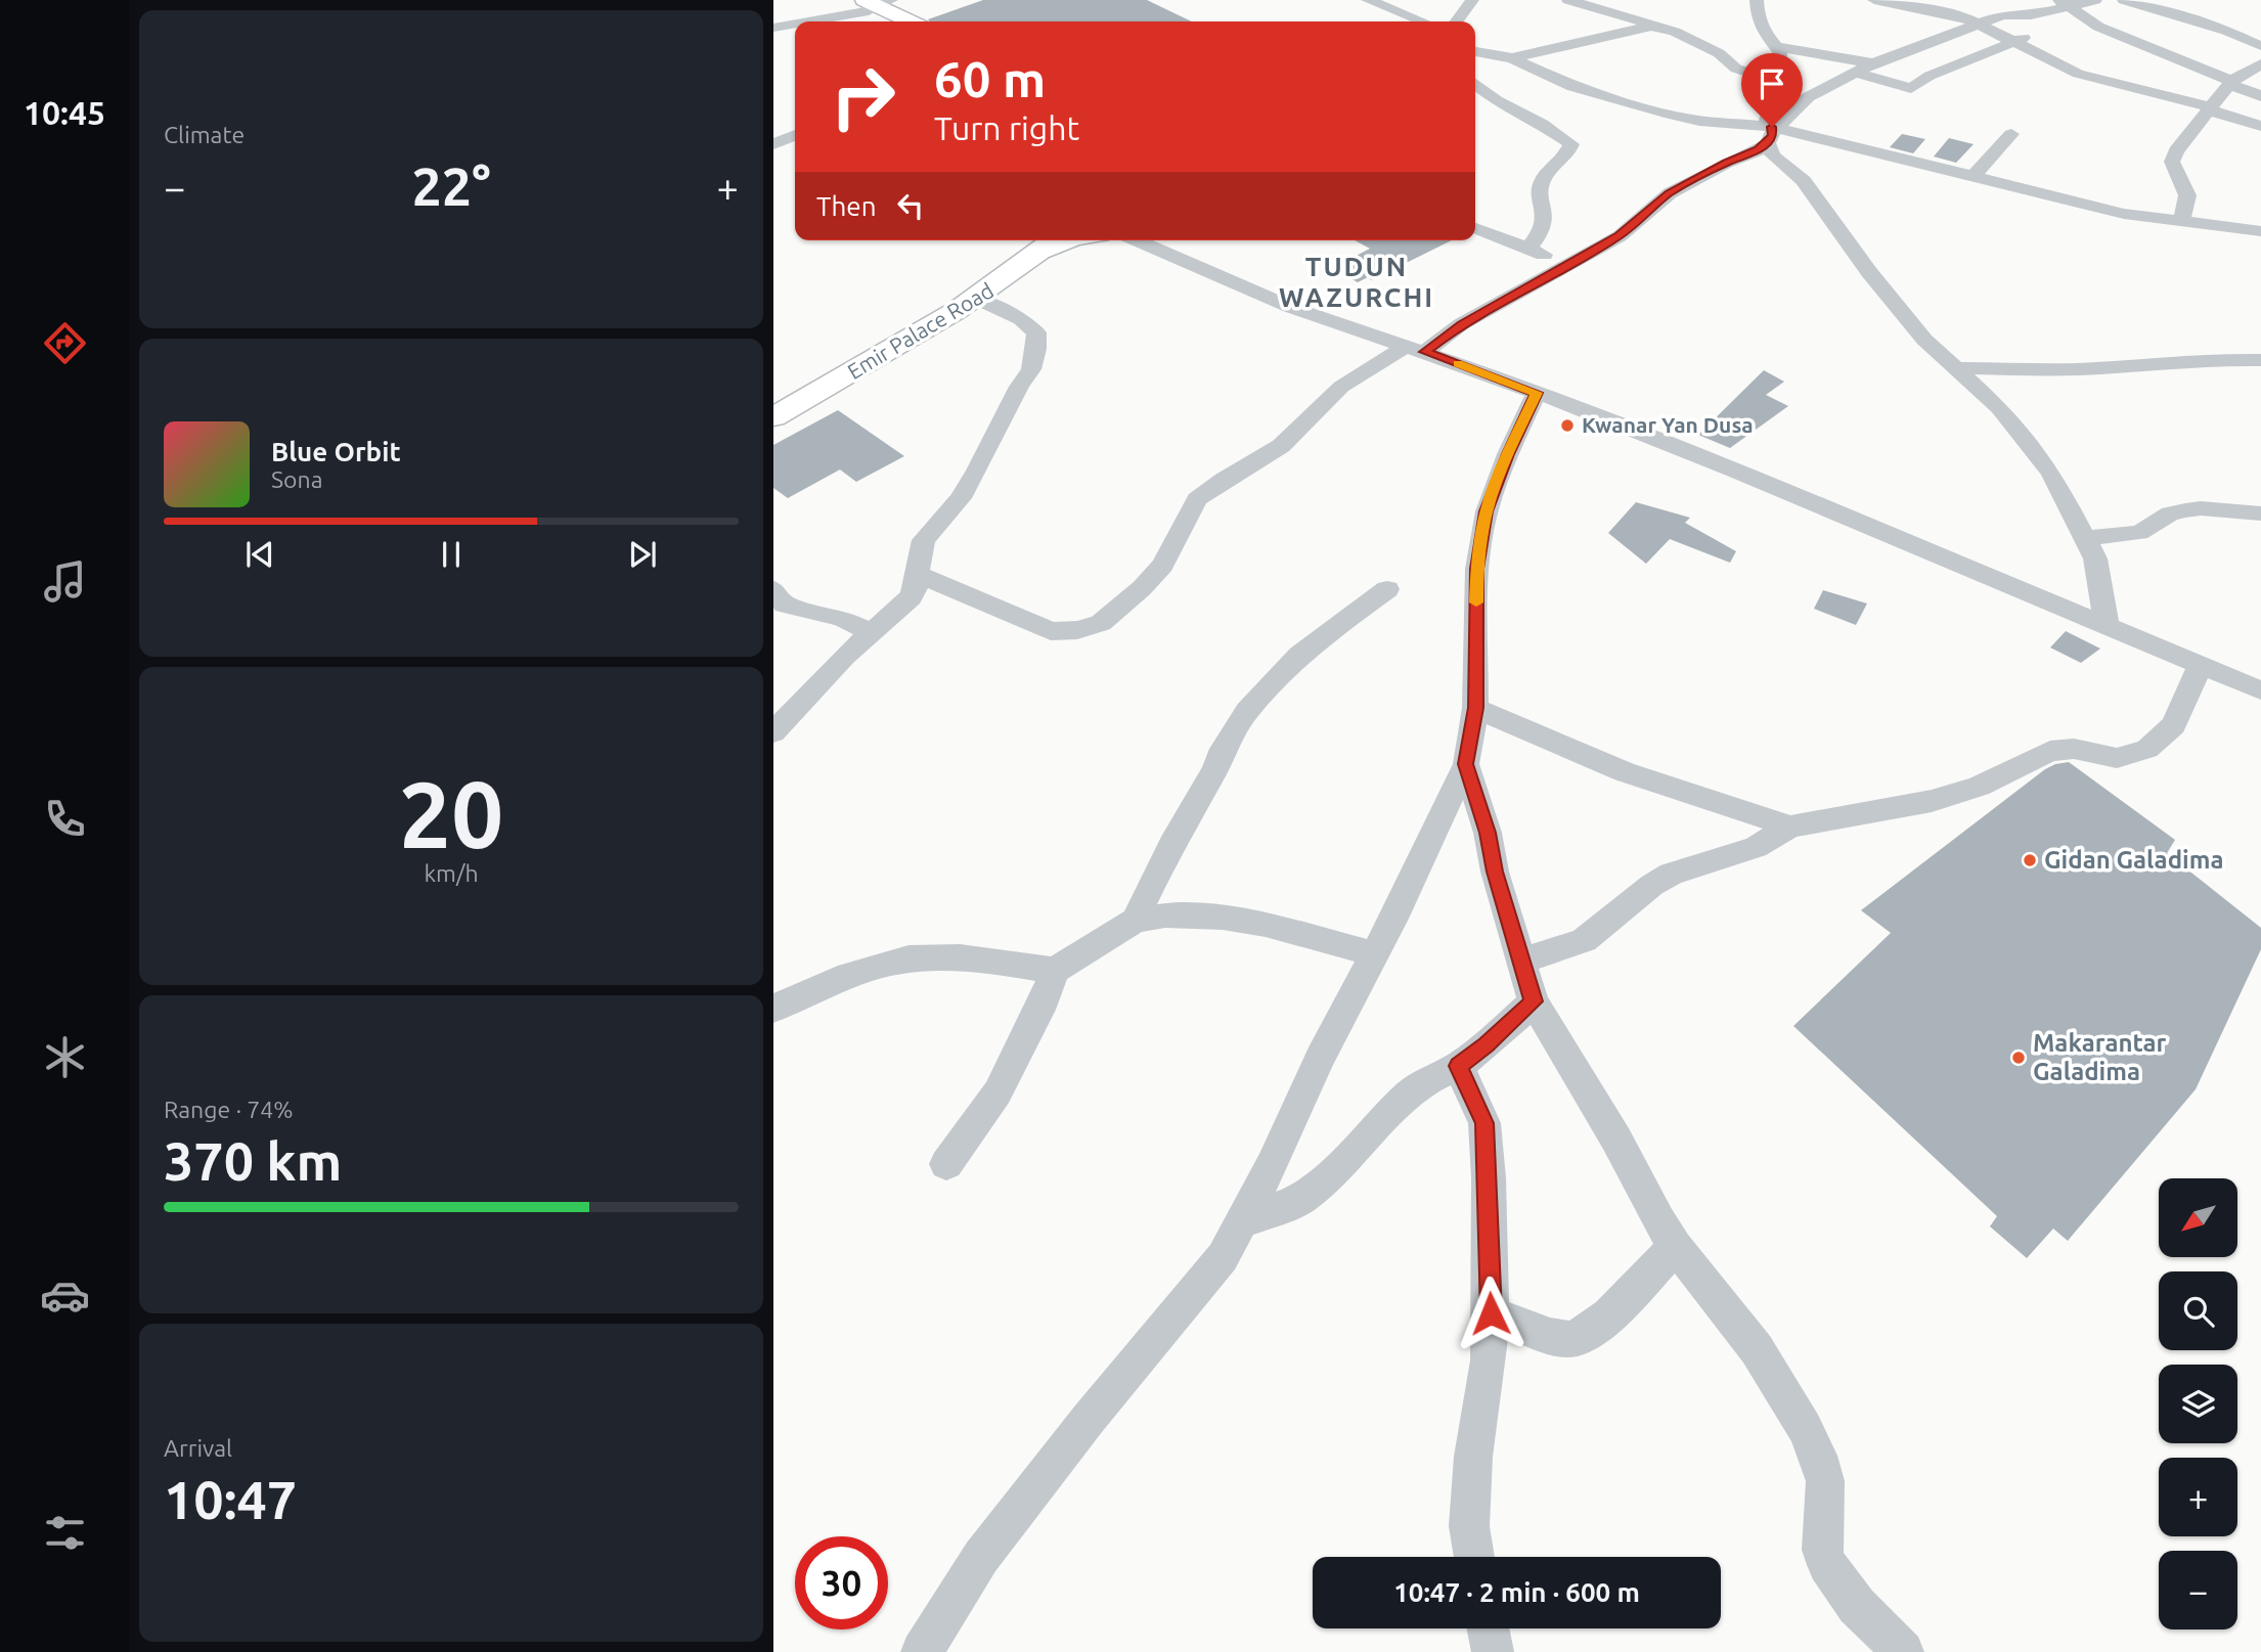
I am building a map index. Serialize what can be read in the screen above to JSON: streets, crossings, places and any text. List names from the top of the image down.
{
  "streets": {
    "main road": ["Emir Palace Road"]
  },
  "districts": ["TUDUN WAZURCHI"],
  "places": ["Kwanar Yan Dusa", "Gidan Galadima", "Makarantar Galadima"],
  "north": "bottom left",
  "page": {
    "tabs": "10:45",
    "tile": [
      "Climate",
      ["20", "km/h"],
      ["Range · 74%", "370 km"],
      ["Arrival", "10:47"]
    ],
    "turn": ["60 m", "Turn right"],
    "heat": ["−", "22°", "+"],
    "then": "Then",
    "song": ["Blue Orbit", "Sona"],
    "map_buttons": ["+", "−"],
    "limit": "30",
    "trip": "10:47 · 2 min · 600 m"
  }
}
